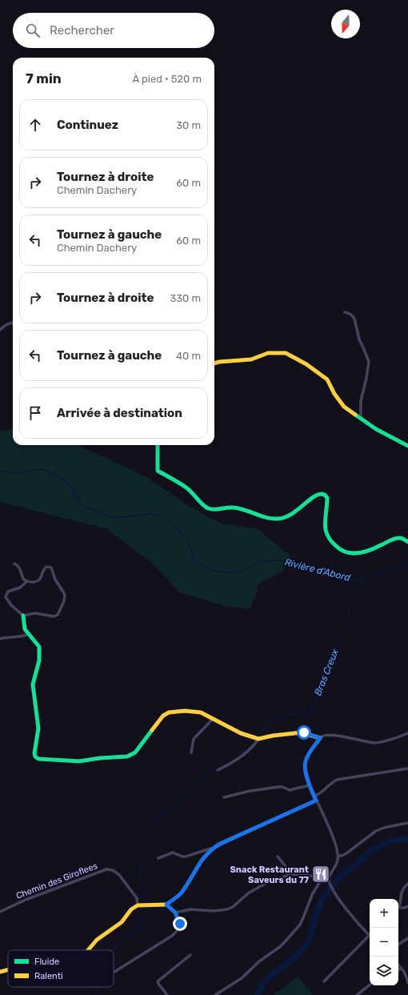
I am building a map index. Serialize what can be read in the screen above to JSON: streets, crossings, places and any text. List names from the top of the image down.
{
  "streets": {
    "street": ["Chemin des Giroflees"]
  },
  "water": ["Rivière d'Abord", "Bras Creux"],
  "places": {
    "restaurant": ["Snack Restaurant Saveurs du 77"]
  },
  "legend": ["Fluide", "Ralenti"],
  "north": "bottom",
  "page": {
    "search": "Rechercher",
    "heading": ["7 min", "À pied · 520 m"],
    "list": [
      ["Continuez", "30 m"],
      ["Tournez à droite", "Chemin Dachery", "60 m"],
      ["Tournez à gauche", "Chemin Dachery", "60 m"],
      ["Tournez à droite", "330 m"],
      ["Tournez à gauche", "40 m"],
      "Arrivée à destination"
    ],
    "map_buttons": ["+", "−"]
  }
}
